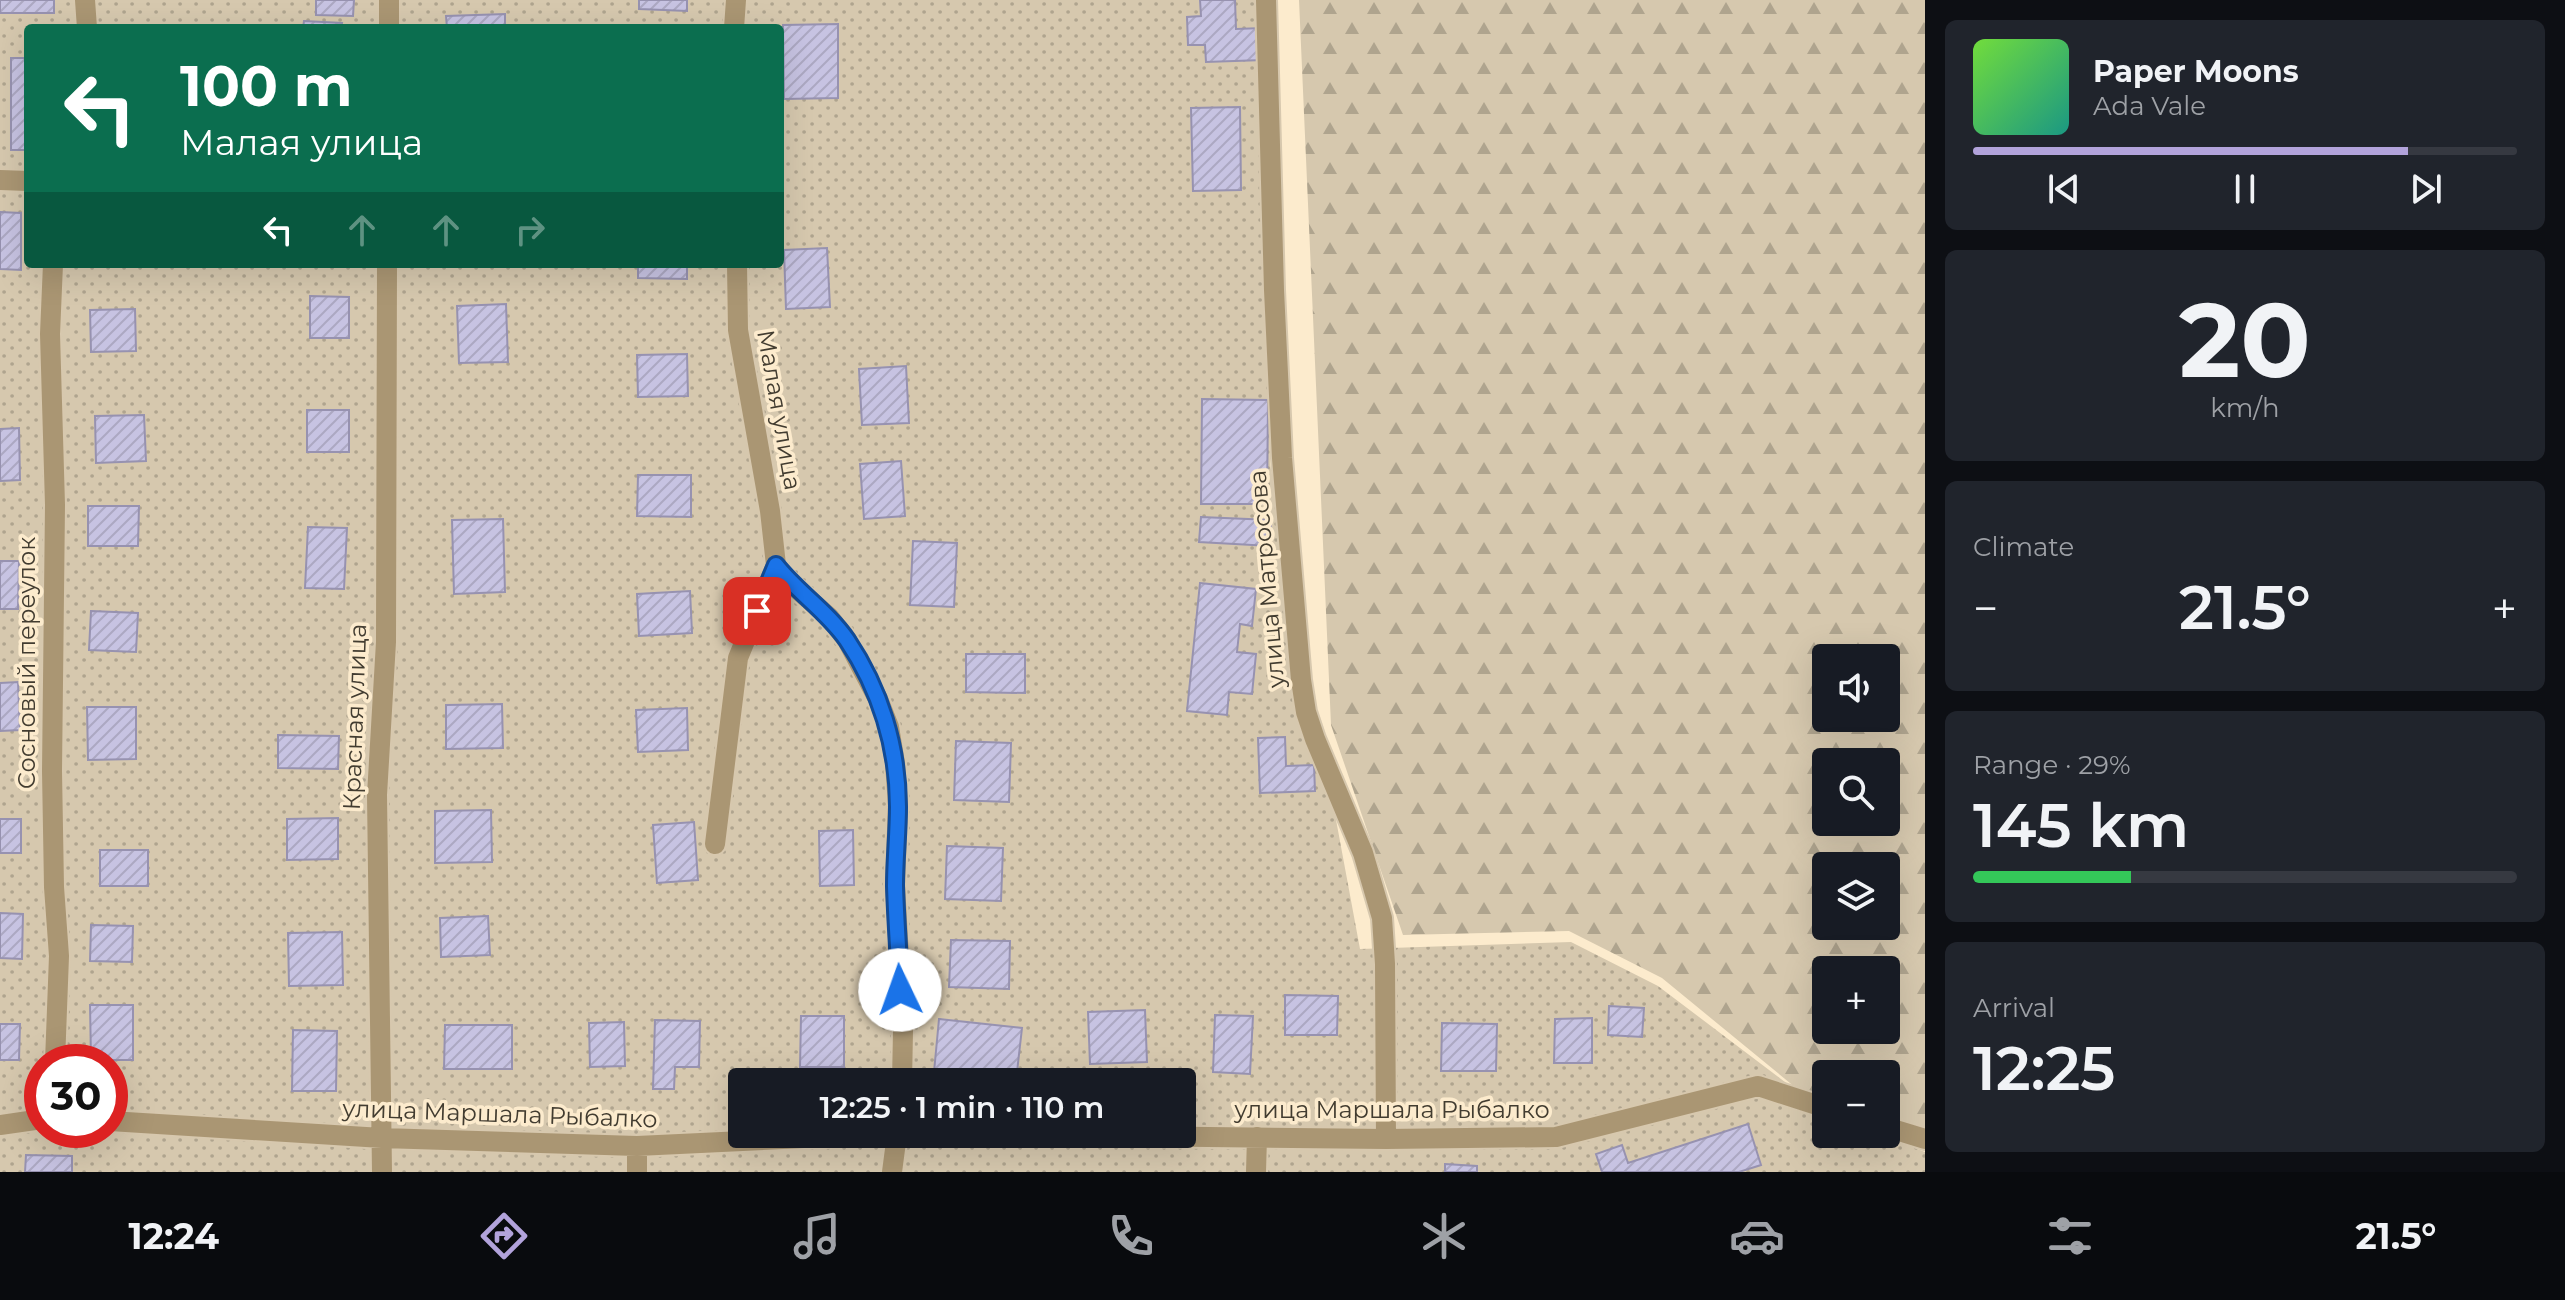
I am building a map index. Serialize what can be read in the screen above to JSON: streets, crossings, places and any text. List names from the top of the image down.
{
  "streets": {
    "street": [
      "Малая улица",
      "улица Матросова",
      "Сосновый переулок",
      "Красная улица",
      "улица Маршала Рыбалко"
    ]
  },
  "crossings": [
    ["улица Матросова", "улица Маршала Рыбалко"],
    ["Красная улица", "улица Маршала Рыбалко"]
  ],
  "page": {
    "turn": ["100 m", "Малая улица"],
    "song": ["Paper Moons", "Ada Vale"],
    "tile": [
      ["20", "km/h"],
      "Climate",
      ["Range · 29%", "145 km"],
      ["Arrival", "12:25"]
    ],
    "heat": ["−", "21.5°", "+"],
    "map_buttons": ["+", "−"],
    "limit": "30",
    "trip": "12:25 · 1 min · 110 m",
    "tabs": ["12:24", "21.5°"]
  }
}
